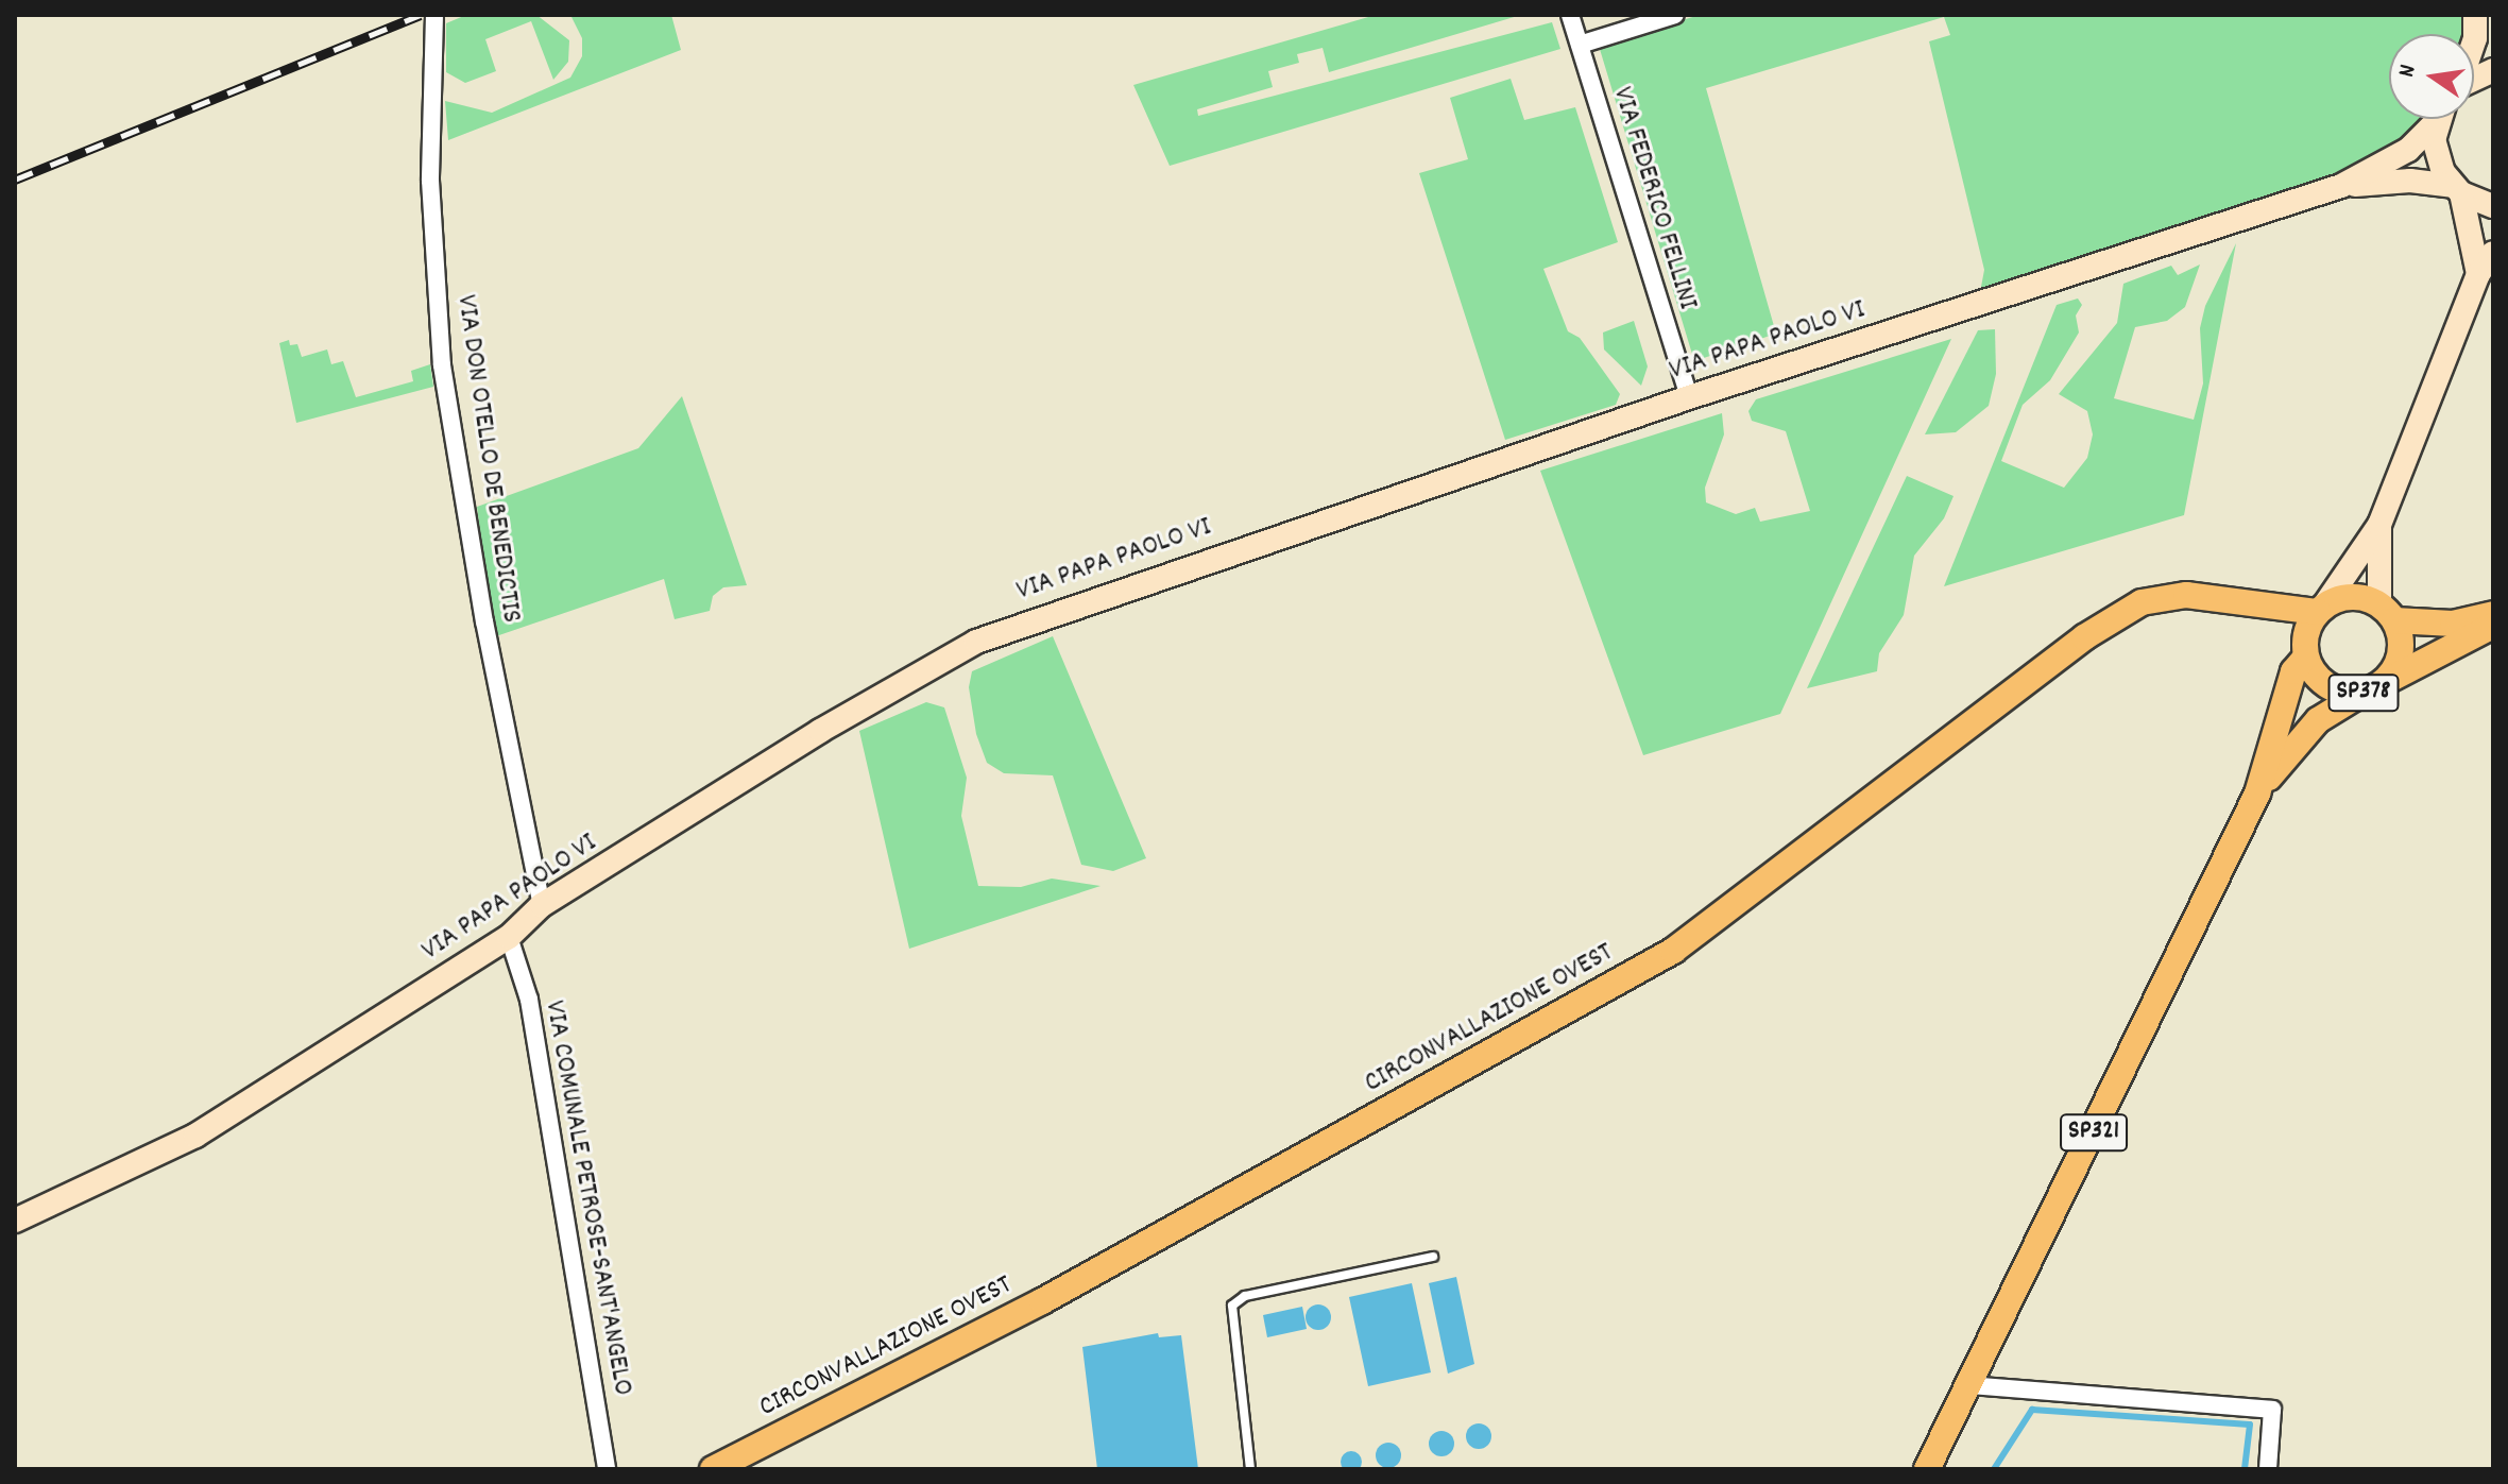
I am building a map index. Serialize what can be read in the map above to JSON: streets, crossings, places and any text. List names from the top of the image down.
{
  "streets": {
    "main road": ["SP378", "CIRCONVALLAZIONE OVEST", "SP321"],
    "street": [
      "VIA FEDERICO FELLINI",
      "VIA PAPA PAOLO VI",
      "VIA DON OTELLO DE BENEDICTIS",
      "VIA COMUNALE PETROSE-SANT'ANGELO"
    ]
  },
  "crossings": [
    ["VIA FEDERICO FELLINI", "VIA PAPA PAOLO VI"],
    ["VIA PAPA PAOLO VI", "VIA DON OTELLO DE BENEDICTIS"],
    ["VIA PAPA PAOLO VI", "VIA COMUNALE PETROSE-SANT'ANGELO"],
    ["SP378", "CIRCONVALLAZIONE OVEST"],
    ["SP378", "SP321"],
    ["CIRCONVALLAZIONE OVEST", "SP321"]
  ],
  "north": "left"
}
